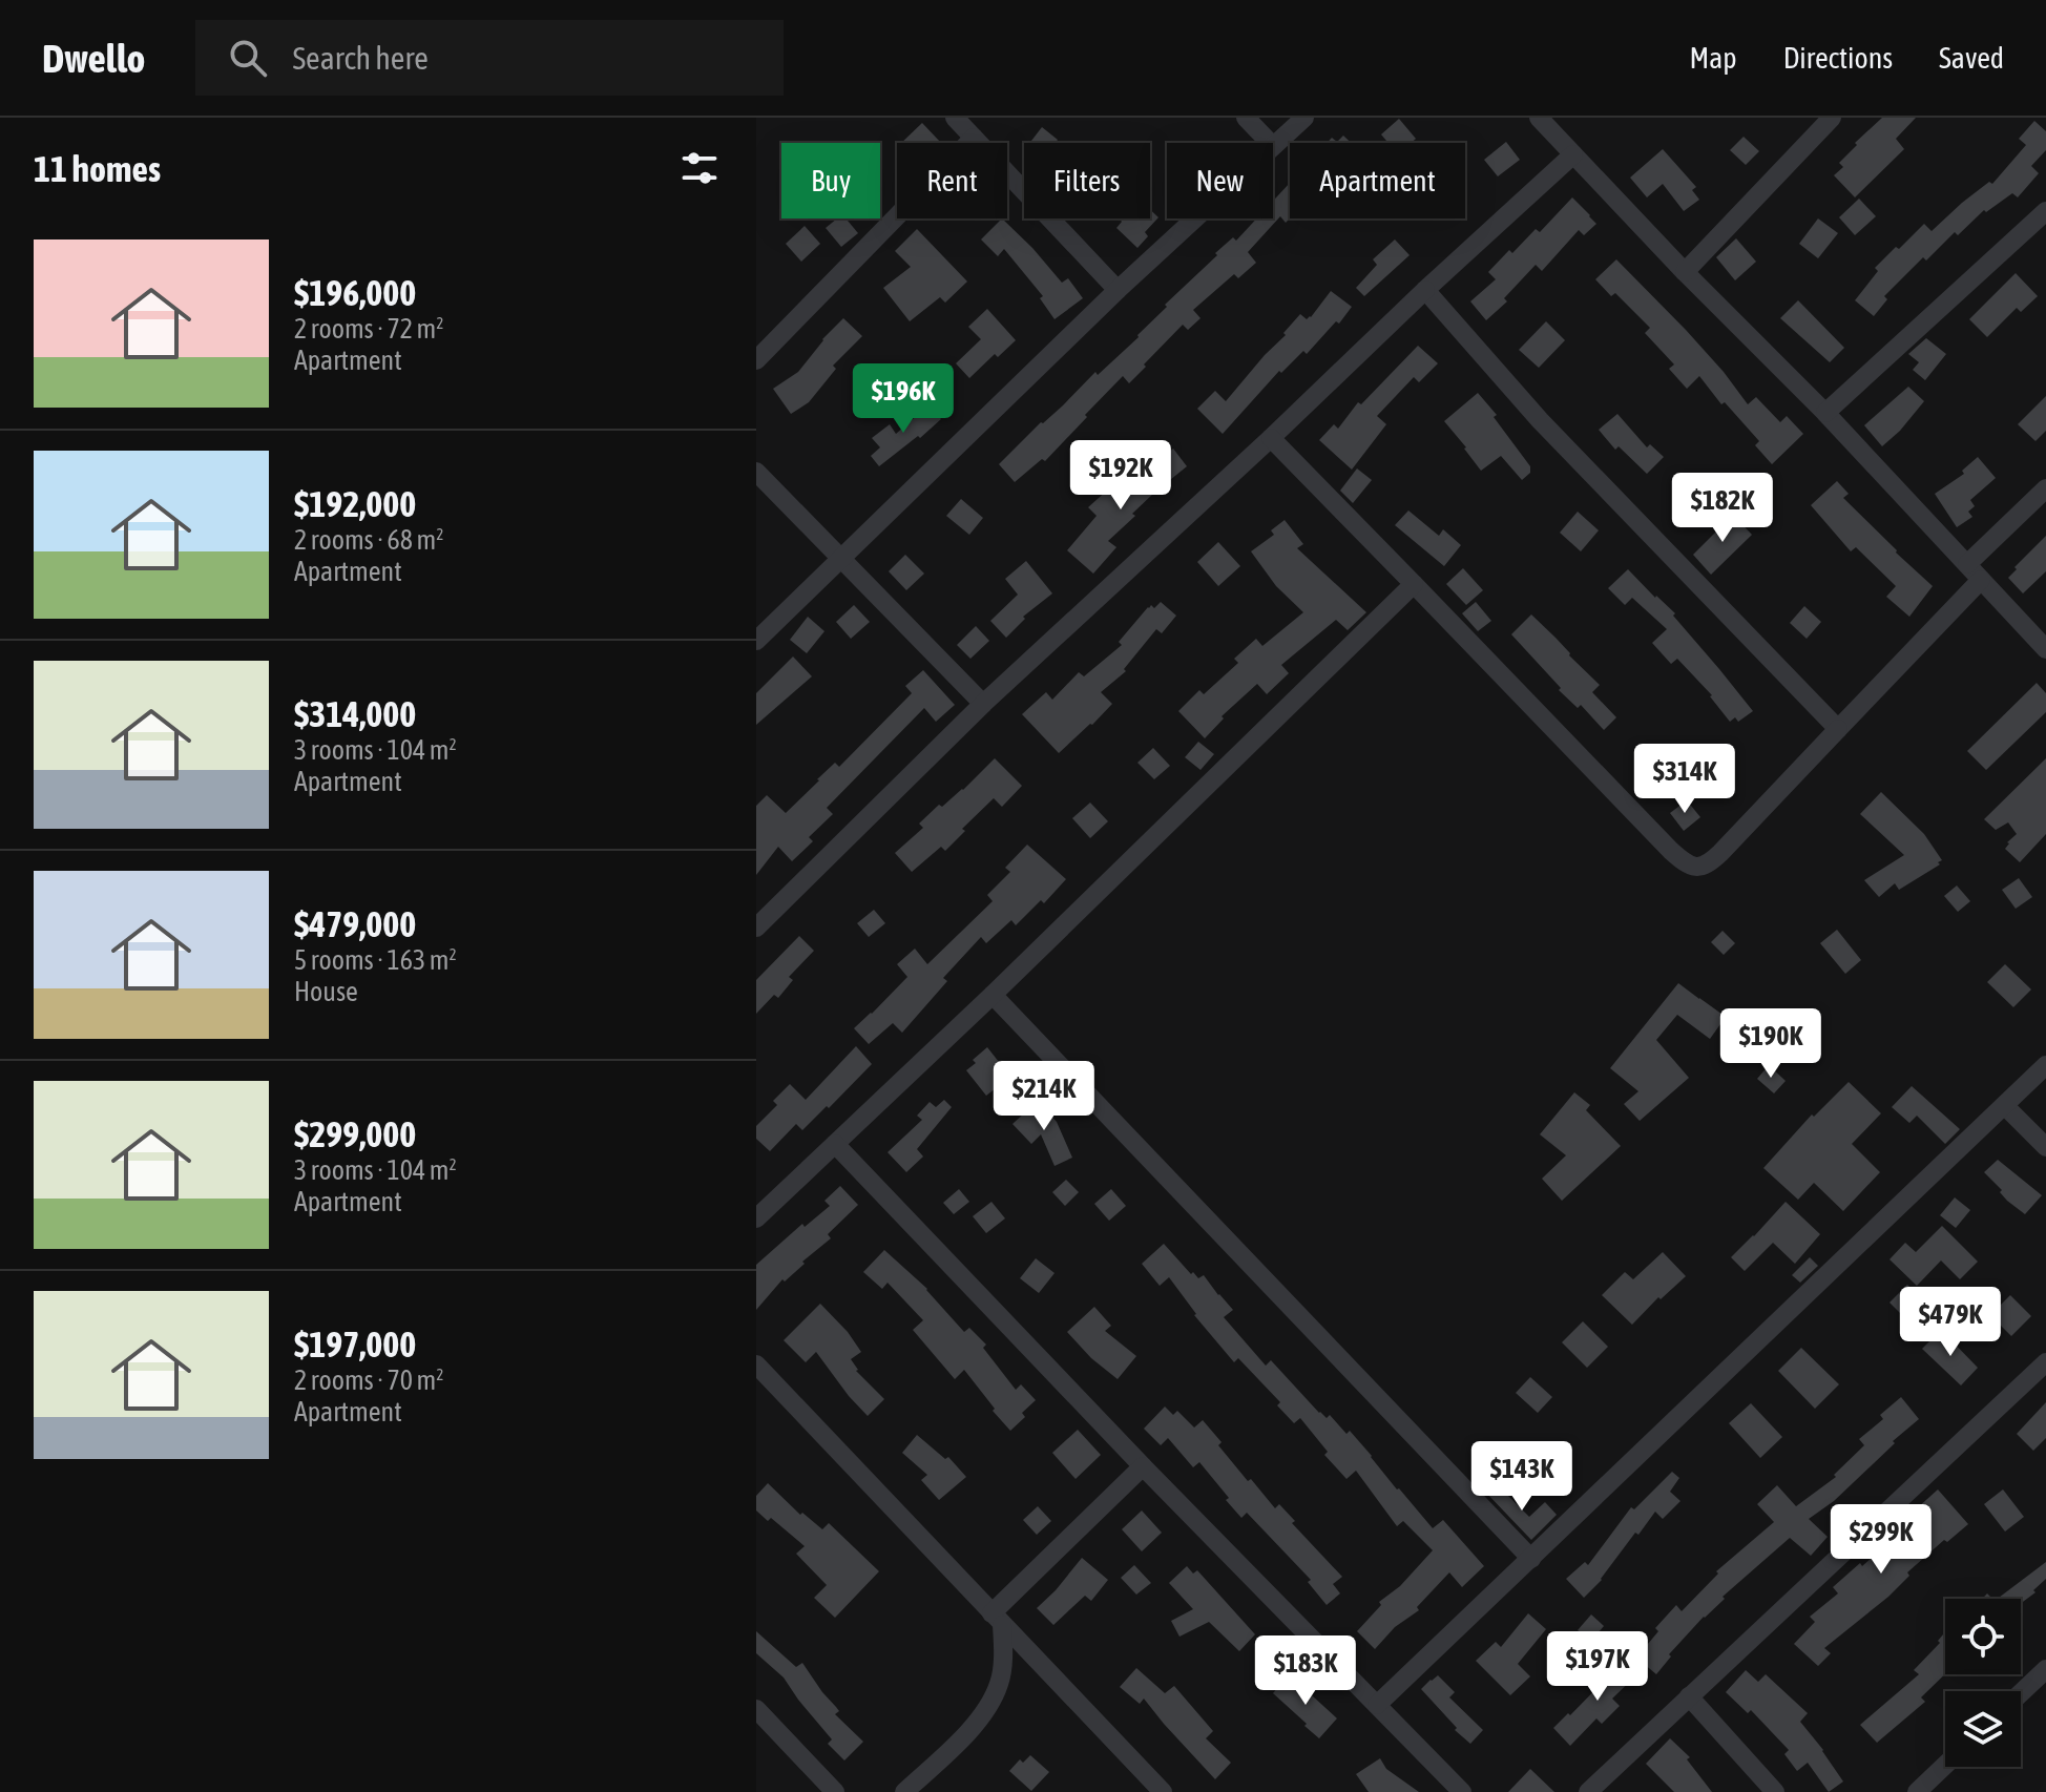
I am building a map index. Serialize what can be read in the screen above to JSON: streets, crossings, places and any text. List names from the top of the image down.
{
  "page": {
    "header": "Dwello",
    "search": "Search here",
    "nav": ["Map", "Directions", "Saved"],
    "heading": "11 homes",
    "chip": [
      "Buy",
      "Rent",
      "Filters",
      "New",
      "Apartment"
    ],
    "list": [
      {
        "name": "$196,000",
        "note": "2 rooms · 72 m² · Apartment"
      },
      {
        "name": "$192,000",
        "note": "2 rooms · 68 m² · Apartment"
      },
      {
        "name": "$314,000",
        "note": "3 rooms · 104 m² · Apartment"
      },
      {
        "name": "$479,000",
        "note": "5 rooms · 163 m² · House"
      },
      {
        "name": "$299,000",
        "note": "3 rooms · 104 m² · Apartment"
      },
      {
        "name": "$197,000",
        "note": "2 rooms · 70 m² · Apartment"
      }
    ],
    "price": [
      "$196K",
      "$192K",
      "$182K",
      "$314K",
      "$190K",
      "$214K",
      "$479K",
      "$143K",
      "$299K",
      "$197K",
      "$183K"
    ]
  }
}
